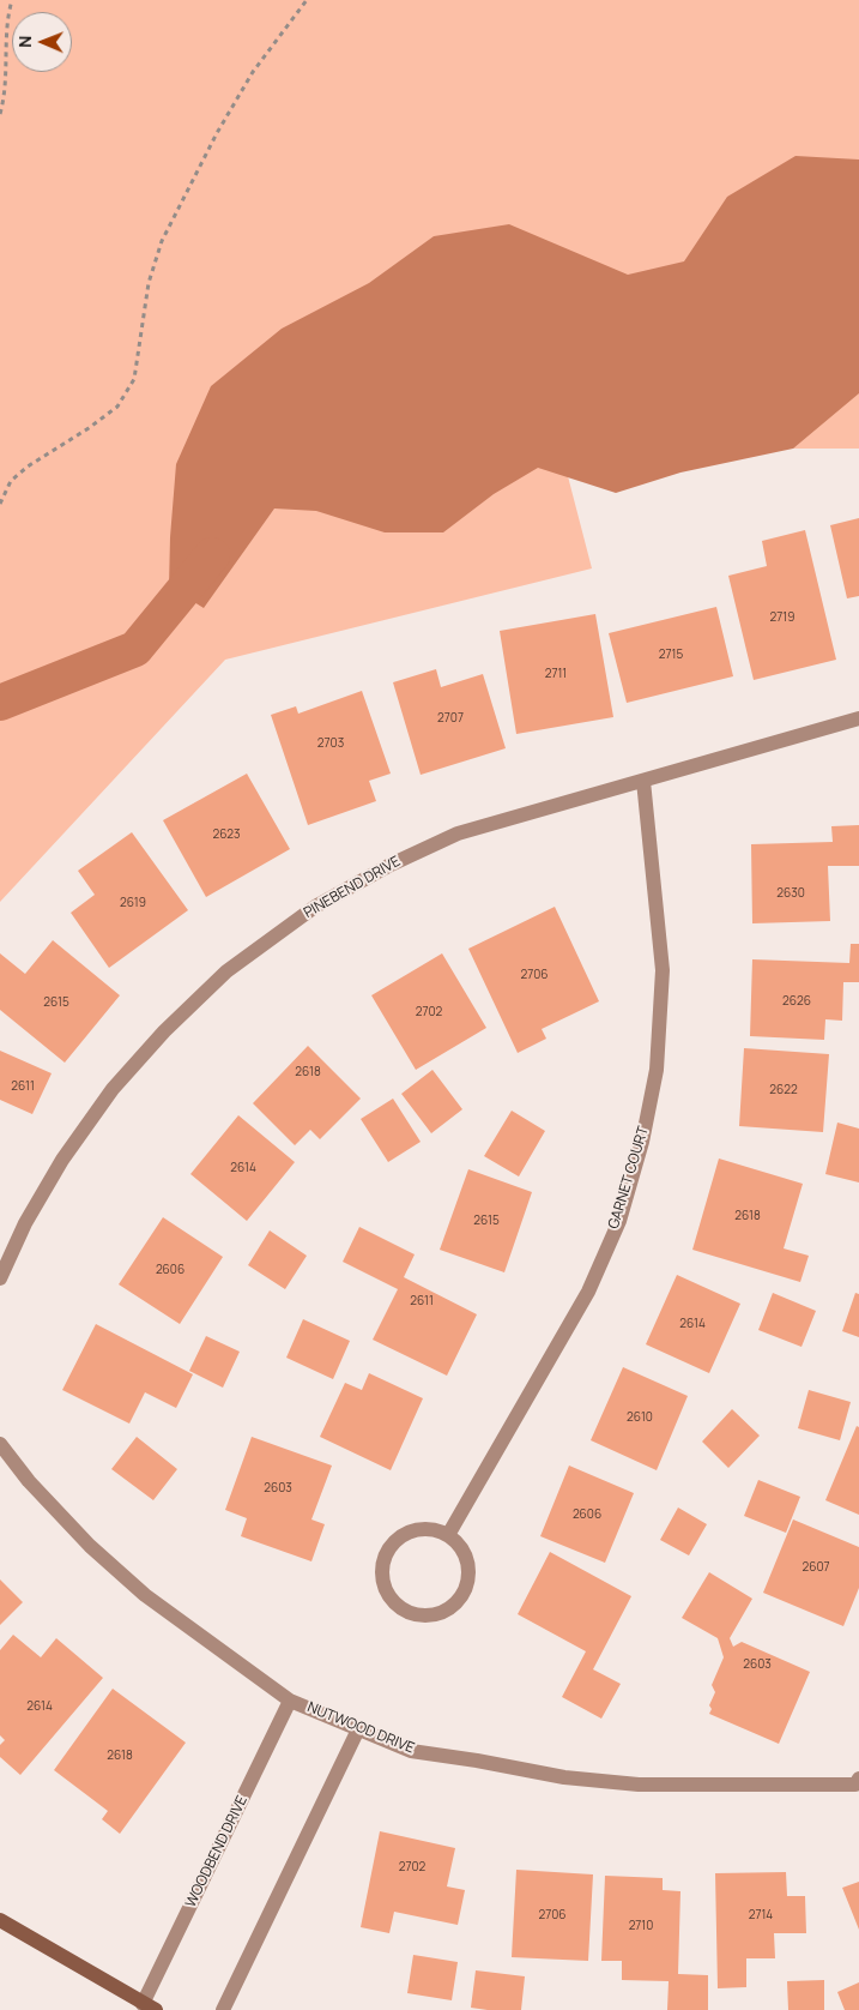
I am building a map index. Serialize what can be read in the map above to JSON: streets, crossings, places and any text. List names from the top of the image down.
{
  "streets": {
    "street": [
      "PINEBEND DRIVE",
      "GARNET COURT",
      "NUTWOOD DRIVE",
      "WOODBEND DRIVE"
    ]
  },
  "crossings": [
    ["PINEBEND DRIVE", "GARNET COURT"],
    ["NUTWOOD DRIVE", "WOODBEND DRIVE"]
  ],
  "house_numbers": [
    "2719",
    "2715",
    "2711",
    "2707",
    "2703",
    "2623",
    "2630",
    "2619",
    "2706",
    "2626",
    "2615",
    "2702",
    "2618",
    "2611",
    "2622",
    "2614",
    "2618",
    "2615",
    "2606",
    "2611",
    "2614",
    "2610",
    "2603",
    "2606",
    "2607",
    "2603",
    "2614",
    "2618",
    "2702",
    "2706",
    "2714",
    "2710"
  ],
  "north": "left"
}
